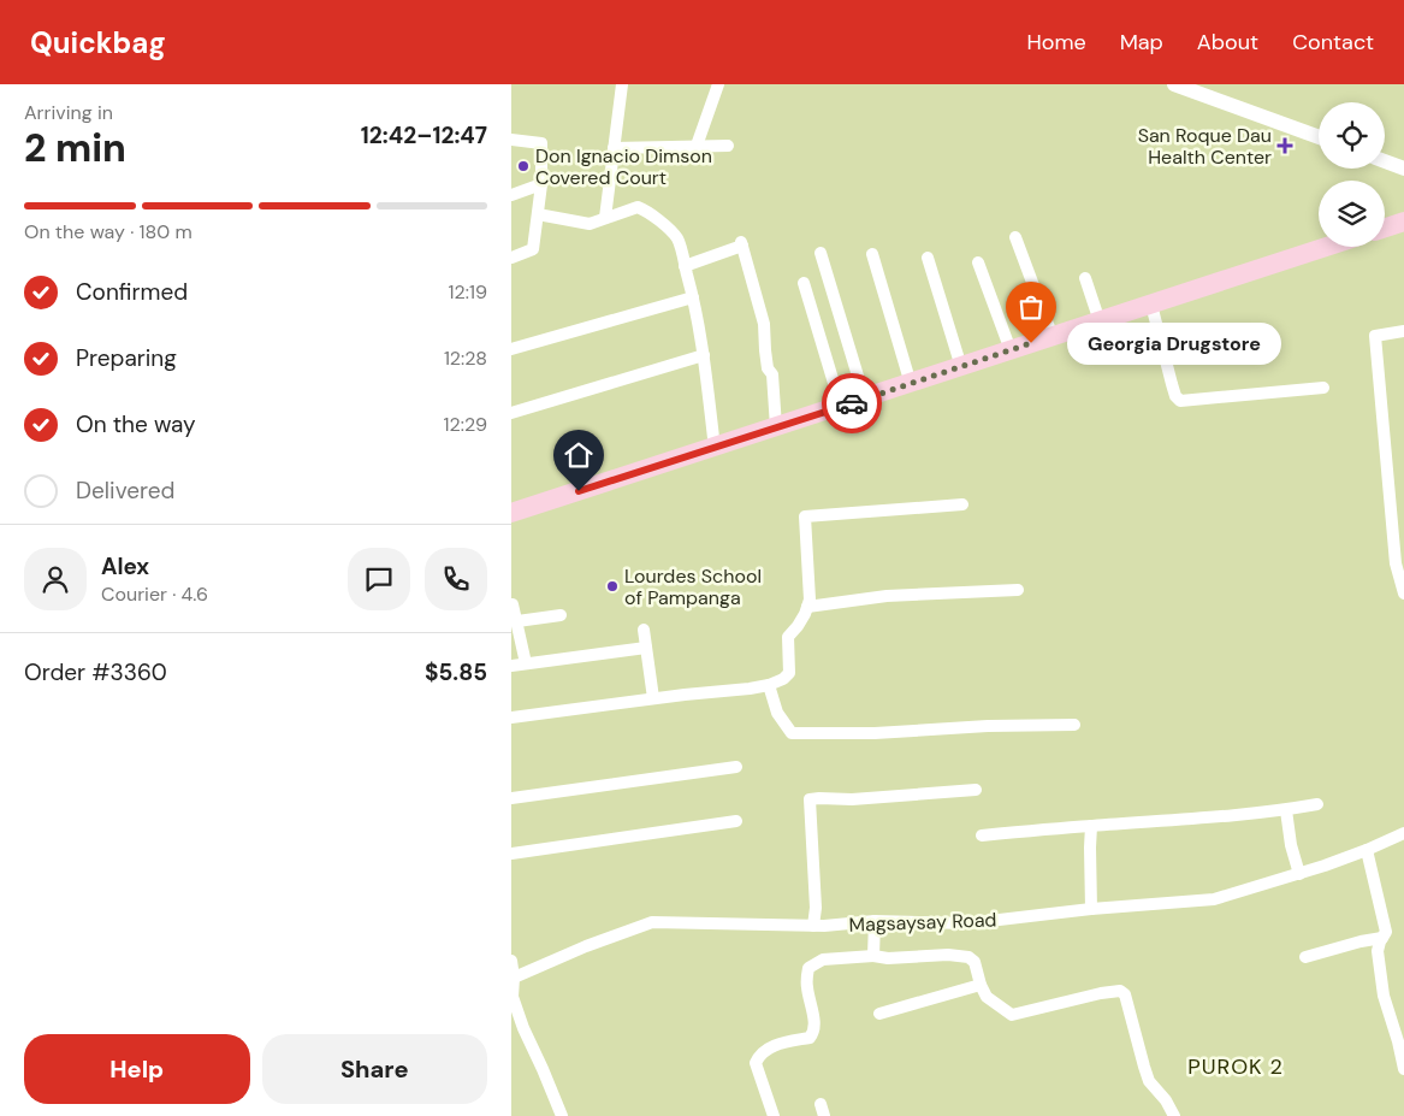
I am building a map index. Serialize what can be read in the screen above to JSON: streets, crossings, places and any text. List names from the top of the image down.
{
  "streets": {
    "street": ["Magsaysay Road"]
  },
  "districts": ["PUROK 2"],
  "places": {
    "health": ["San Roque Dau Health Center"],
    "other": ["Don Ignacio Dimson Covered Court", "Georgia Drugstore", "Lourdes School of Pampanga"]
  },
  "page": {
    "header": "Quickbag",
    "nav": [
      "Home",
      "Map",
      "About",
      "Contact"
    ],
    "heading": ["2 min", "Arriving in", "12:42–12:47"],
    "panel": [
      "Alex",
      "Courier · 4.6",
      "Order #3360",
      "$5.85"
    ],
    "bar": "On the way · 180 m",
    "list": [
      ["Confirmed", "12:19"],
      ["Preparing", "12:28"],
      ["On the way", "12:29"],
      "Delivered"
    ],
    "bubble": "Georgia Drugstore",
    "buttons": ["Help", "Share"]
  }
}
